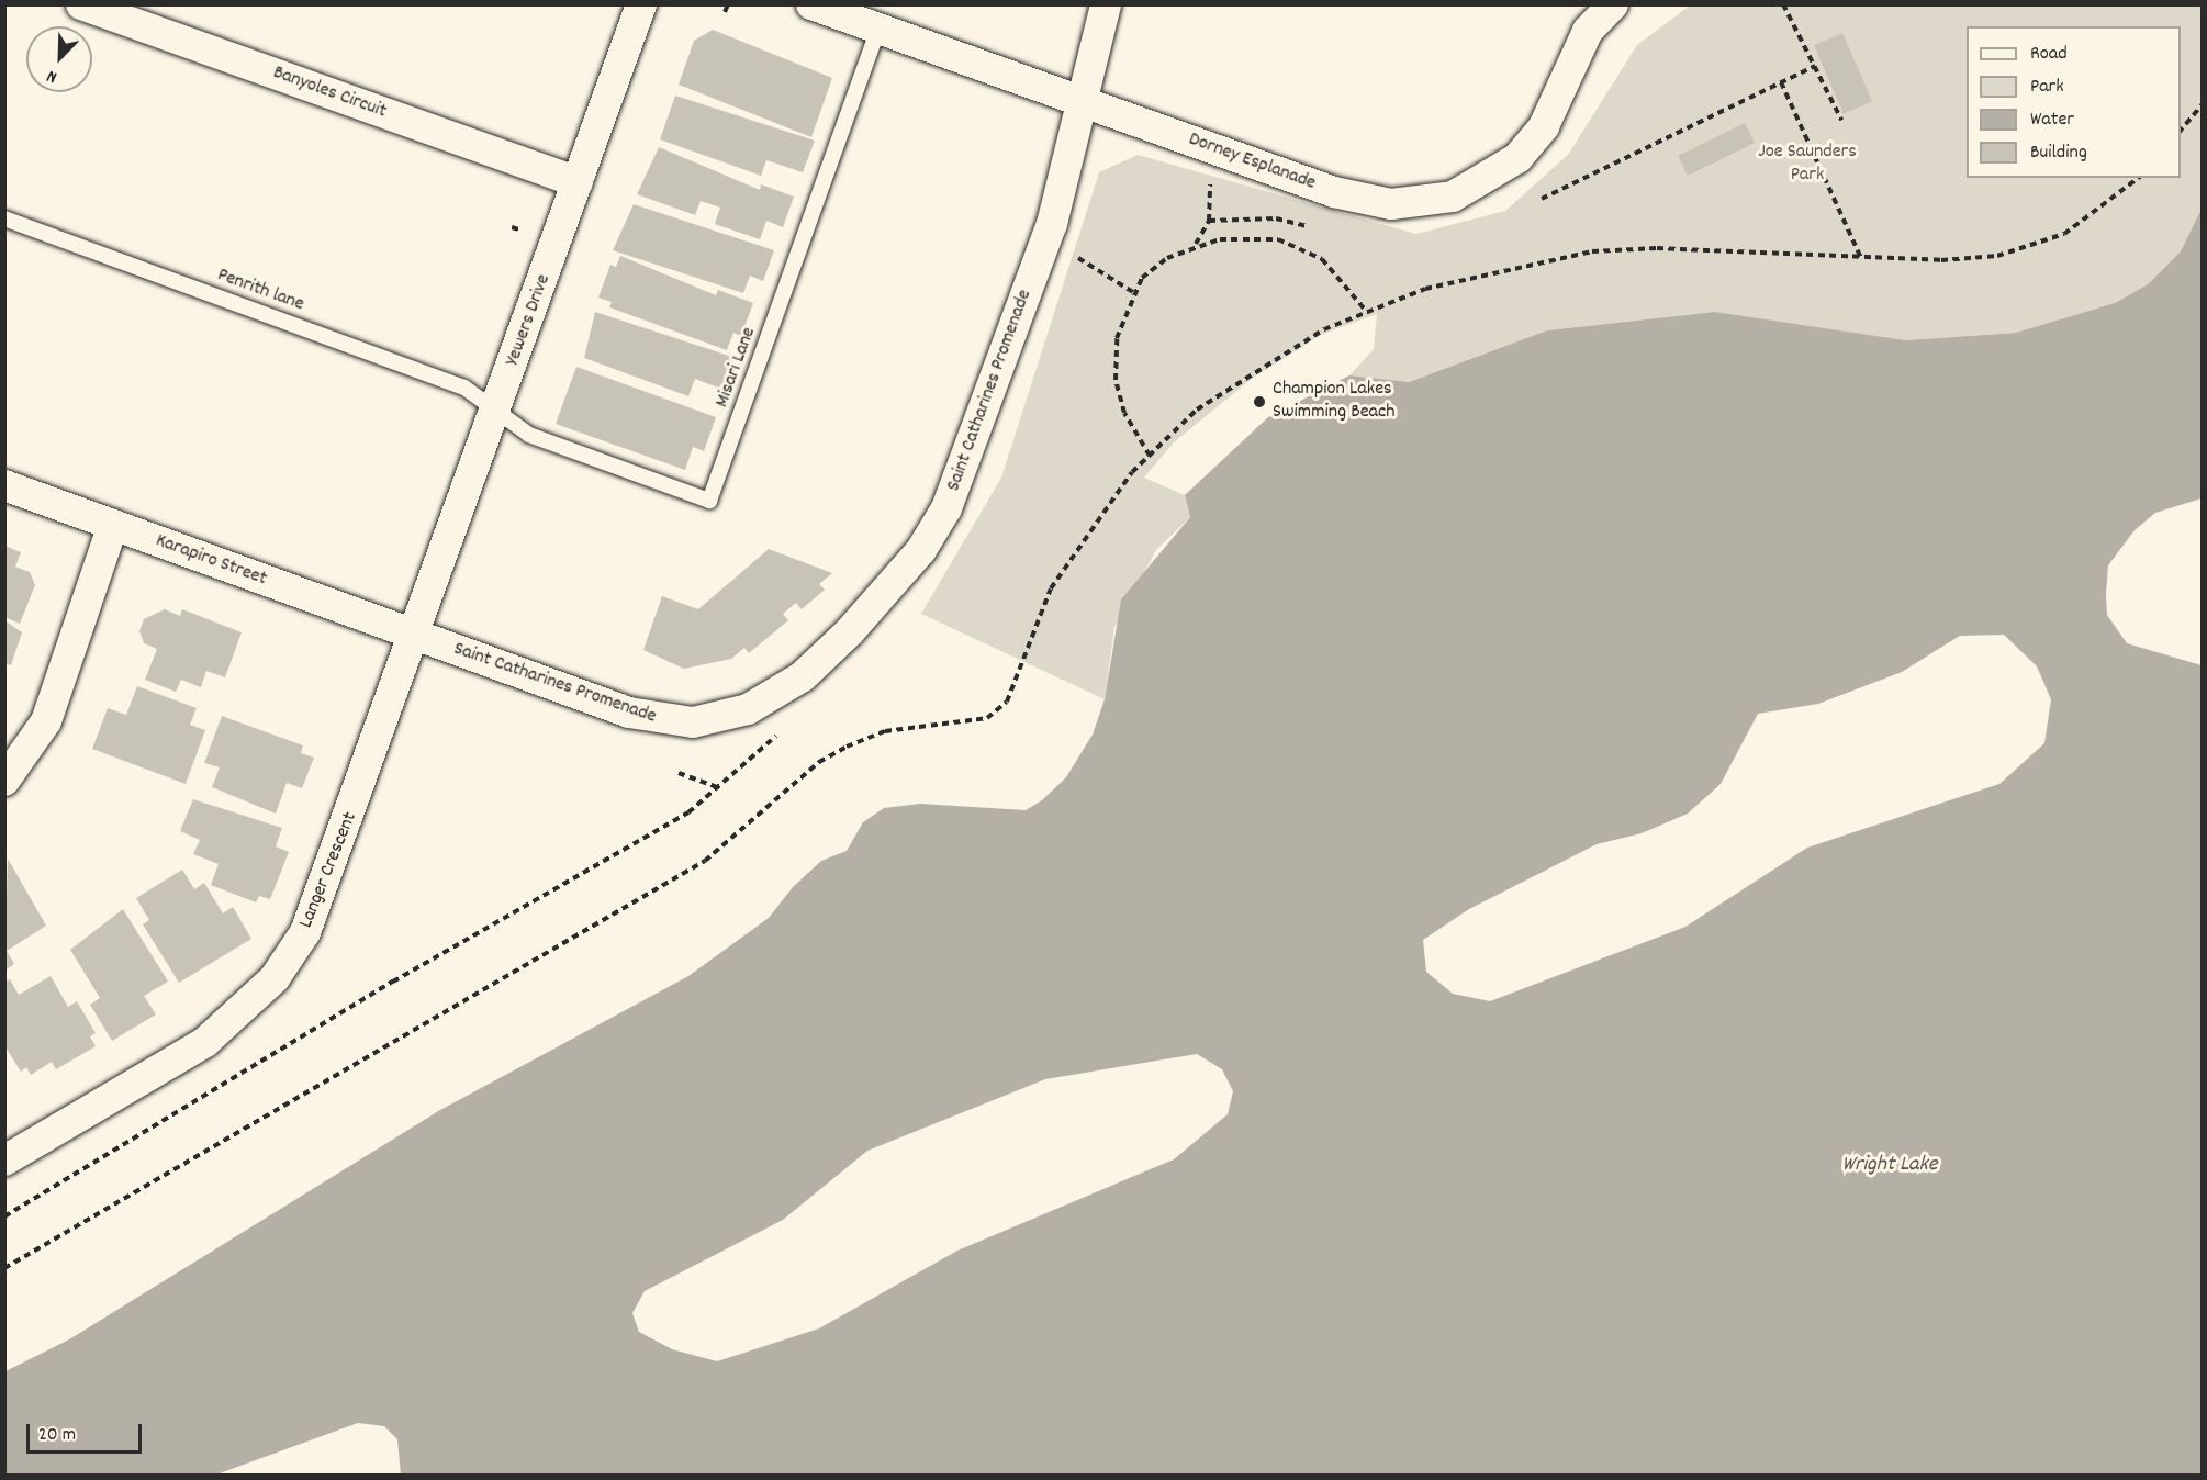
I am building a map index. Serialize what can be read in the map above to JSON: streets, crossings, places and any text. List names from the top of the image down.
{
  "streets": {
    "street": [
      "Banyoles Circuit",
      "Dorney Esplanade",
      "Yewers Drive",
      "Saint Catharines Promenade",
      "Karapiro Street",
      "Langer Crescent"
    ],
    "lane": ["Penrith lane", "Misari Lane"]
  },
  "crossings": [
    ["Banyoles Circuit", "Yewers Drive"],
    ["Dorney Esplanade", "Misari Lane"],
    ["Dorney Esplanade", "Saint Catharines Promenade"],
    ["Penrith lane", "Yewers Drive"],
    ["Penrith lane", "Misari Lane"],
    ["Yewers Drive", "Misari Lane"],
    ["Yewers Drive", "Saint Catharines Promenade"],
    ["Yewers Drive", "Karapiro Street"],
    ["Yewers Drive", "Langer Crescent"],
    ["Saint Catharines Promenade", "Karapiro Street"],
    ["Saint Catharines Promenade", "Langer Crescent"],
    ["Karapiro Street", "Langer Crescent"]
  ],
  "water": ["Wright Lake"],
  "parks": ["Joe Saunders Park"],
  "places": ["Champion Lakes Swimming Beach"],
  "legend": [
    "Road",
    "Park",
    "Water",
    "Building"
  ],
  "scale_bar": "20 m",
  "north": "bottom left"
}
